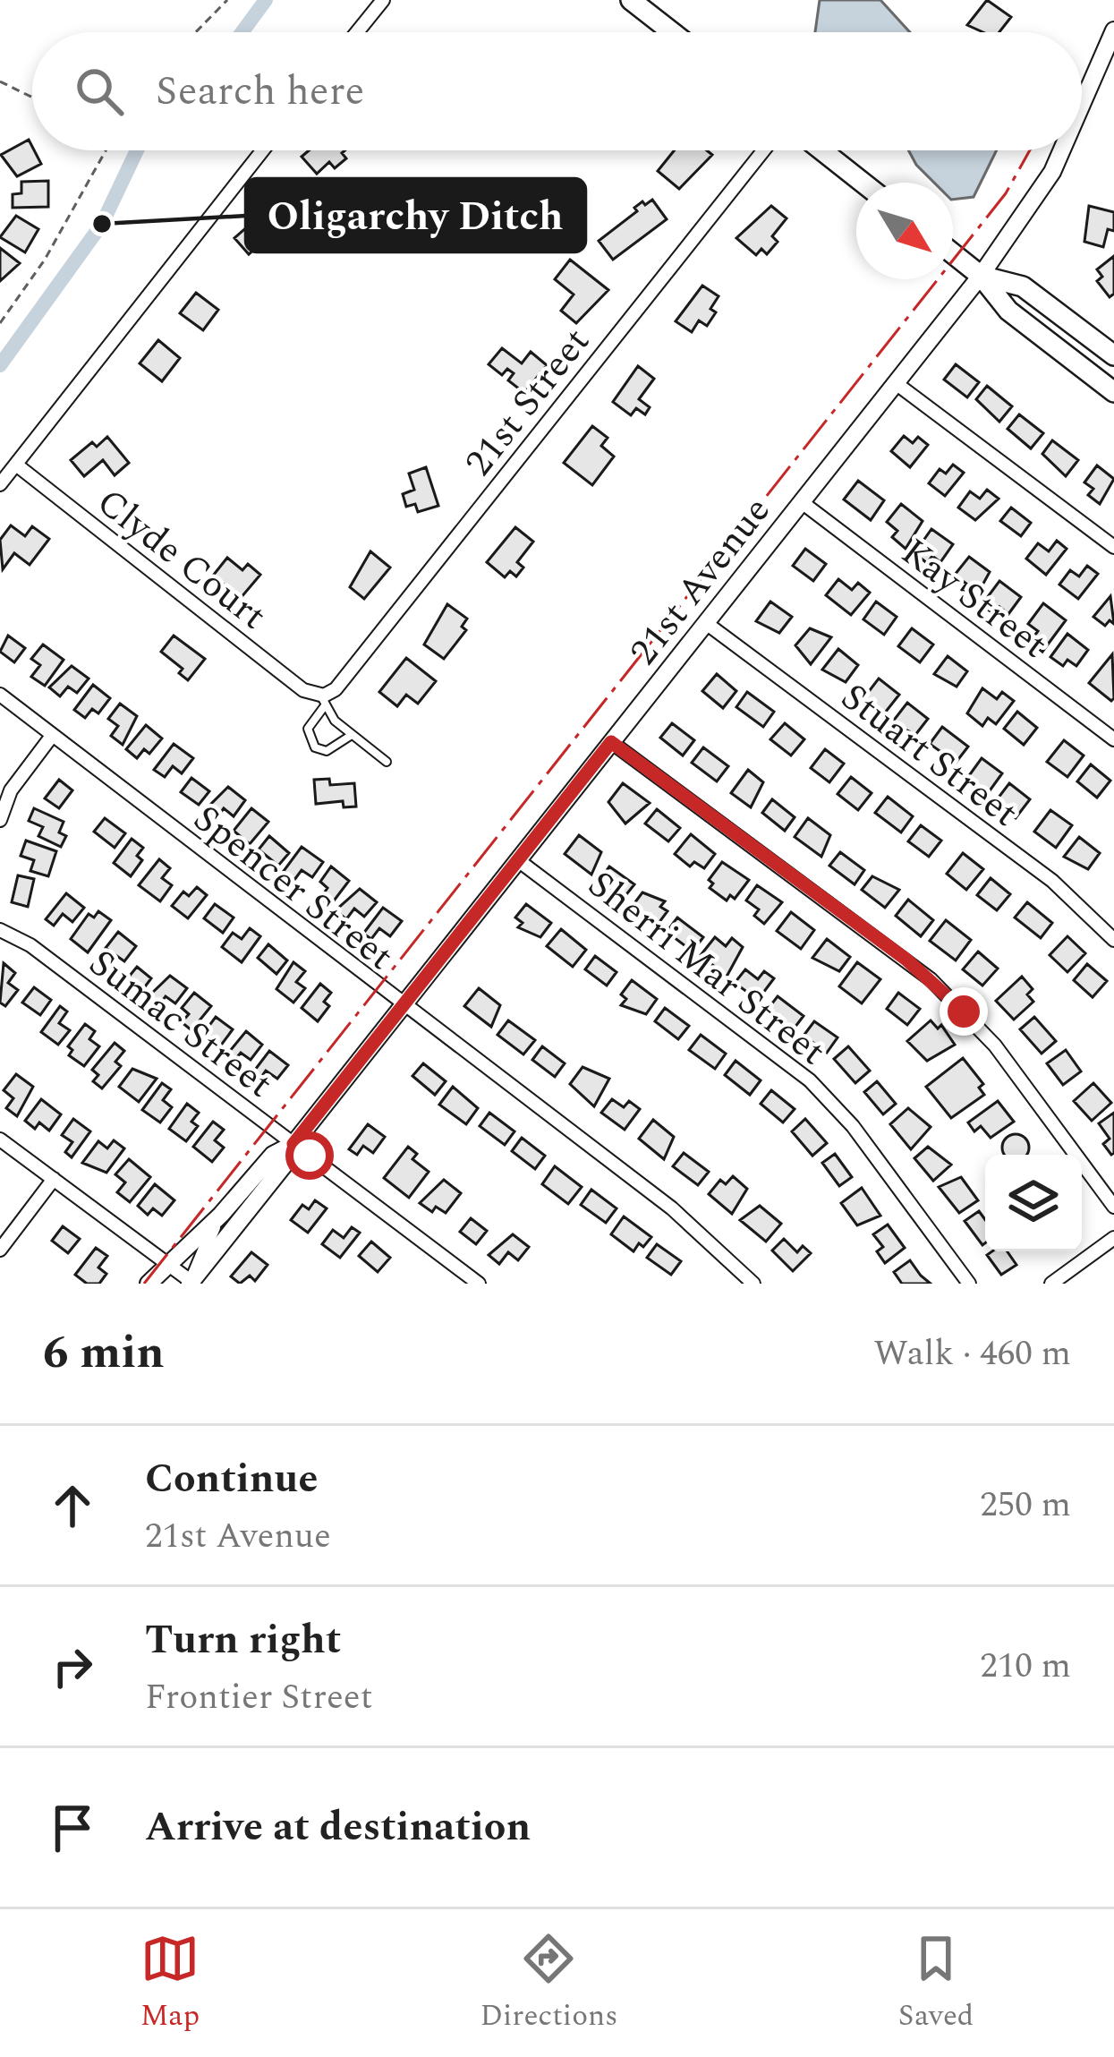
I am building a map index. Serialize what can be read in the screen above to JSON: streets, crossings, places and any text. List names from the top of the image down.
{
  "streets": {
    "street": [
      "21st Street",
      "Clyde Court",
      "21st Avenue",
      "Kay Street",
      "Stuart Street",
      "Spencer Street",
      "Sherri Mar Street",
      "Sumac Street"
    ]
  },
  "crossings": [
    ["21st Street", "Clyde Court"],
    ["21st Avenue", "Kay Street"],
    ["21st Avenue", "Stuart Street"],
    ["21st Avenue", "Spencer Street"],
    ["21st Avenue", "Sherri Mar Street"],
    ["21st Avenue", "Sumac Street"]
  ],
  "places": ["Oligarchy Ditch"],
  "north": "bottom right",
  "page": {
    "search": "Search here",
    "heading": ["6 min", "Walk · 460 m"],
    "list": [
      ["Continue", "21st Avenue", "250 m"],
      ["Turn right", "Frontier Street", "210 m"],
      "Arrive at destination"
    ],
    "nav": ["Map", "Directions", "Saved"]
  }
}
